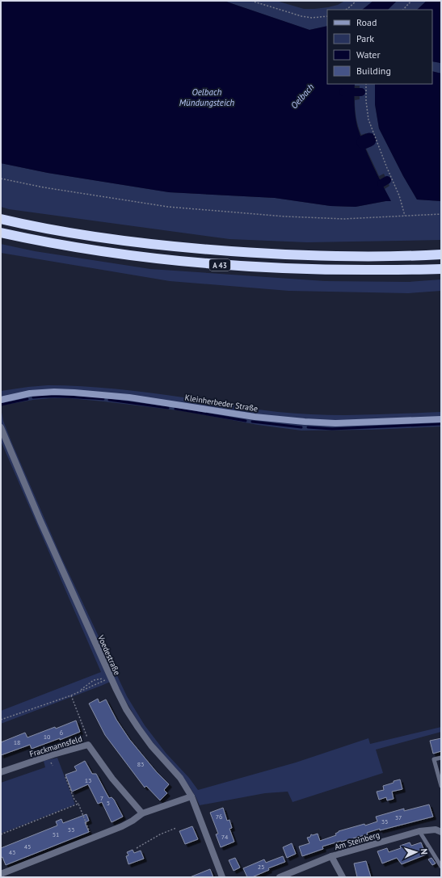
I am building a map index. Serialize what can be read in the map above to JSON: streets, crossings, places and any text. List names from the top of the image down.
{
  "streets": {
    "highway": ["A 43"],
    "street": [
      "Kleinherbeder Straße",
      "Voedestraße",
      "Frackmannsfeld",
      "Am Steinberg"
    ]
  },
  "water": ["Oelbach Mündungsteich", "Oelbach"],
  "house_numbers": [
    "6",
    "10",
    "18",
    "83",
    "13",
    "7",
    "5",
    "76",
    "37",
    "35",
    "53",
    "51",
    "74",
    "45",
    "43",
    "25"
  ],
  "legend": [
    "Road",
    "Park",
    "Water",
    "Building"
  ],
  "north": "right"
}
